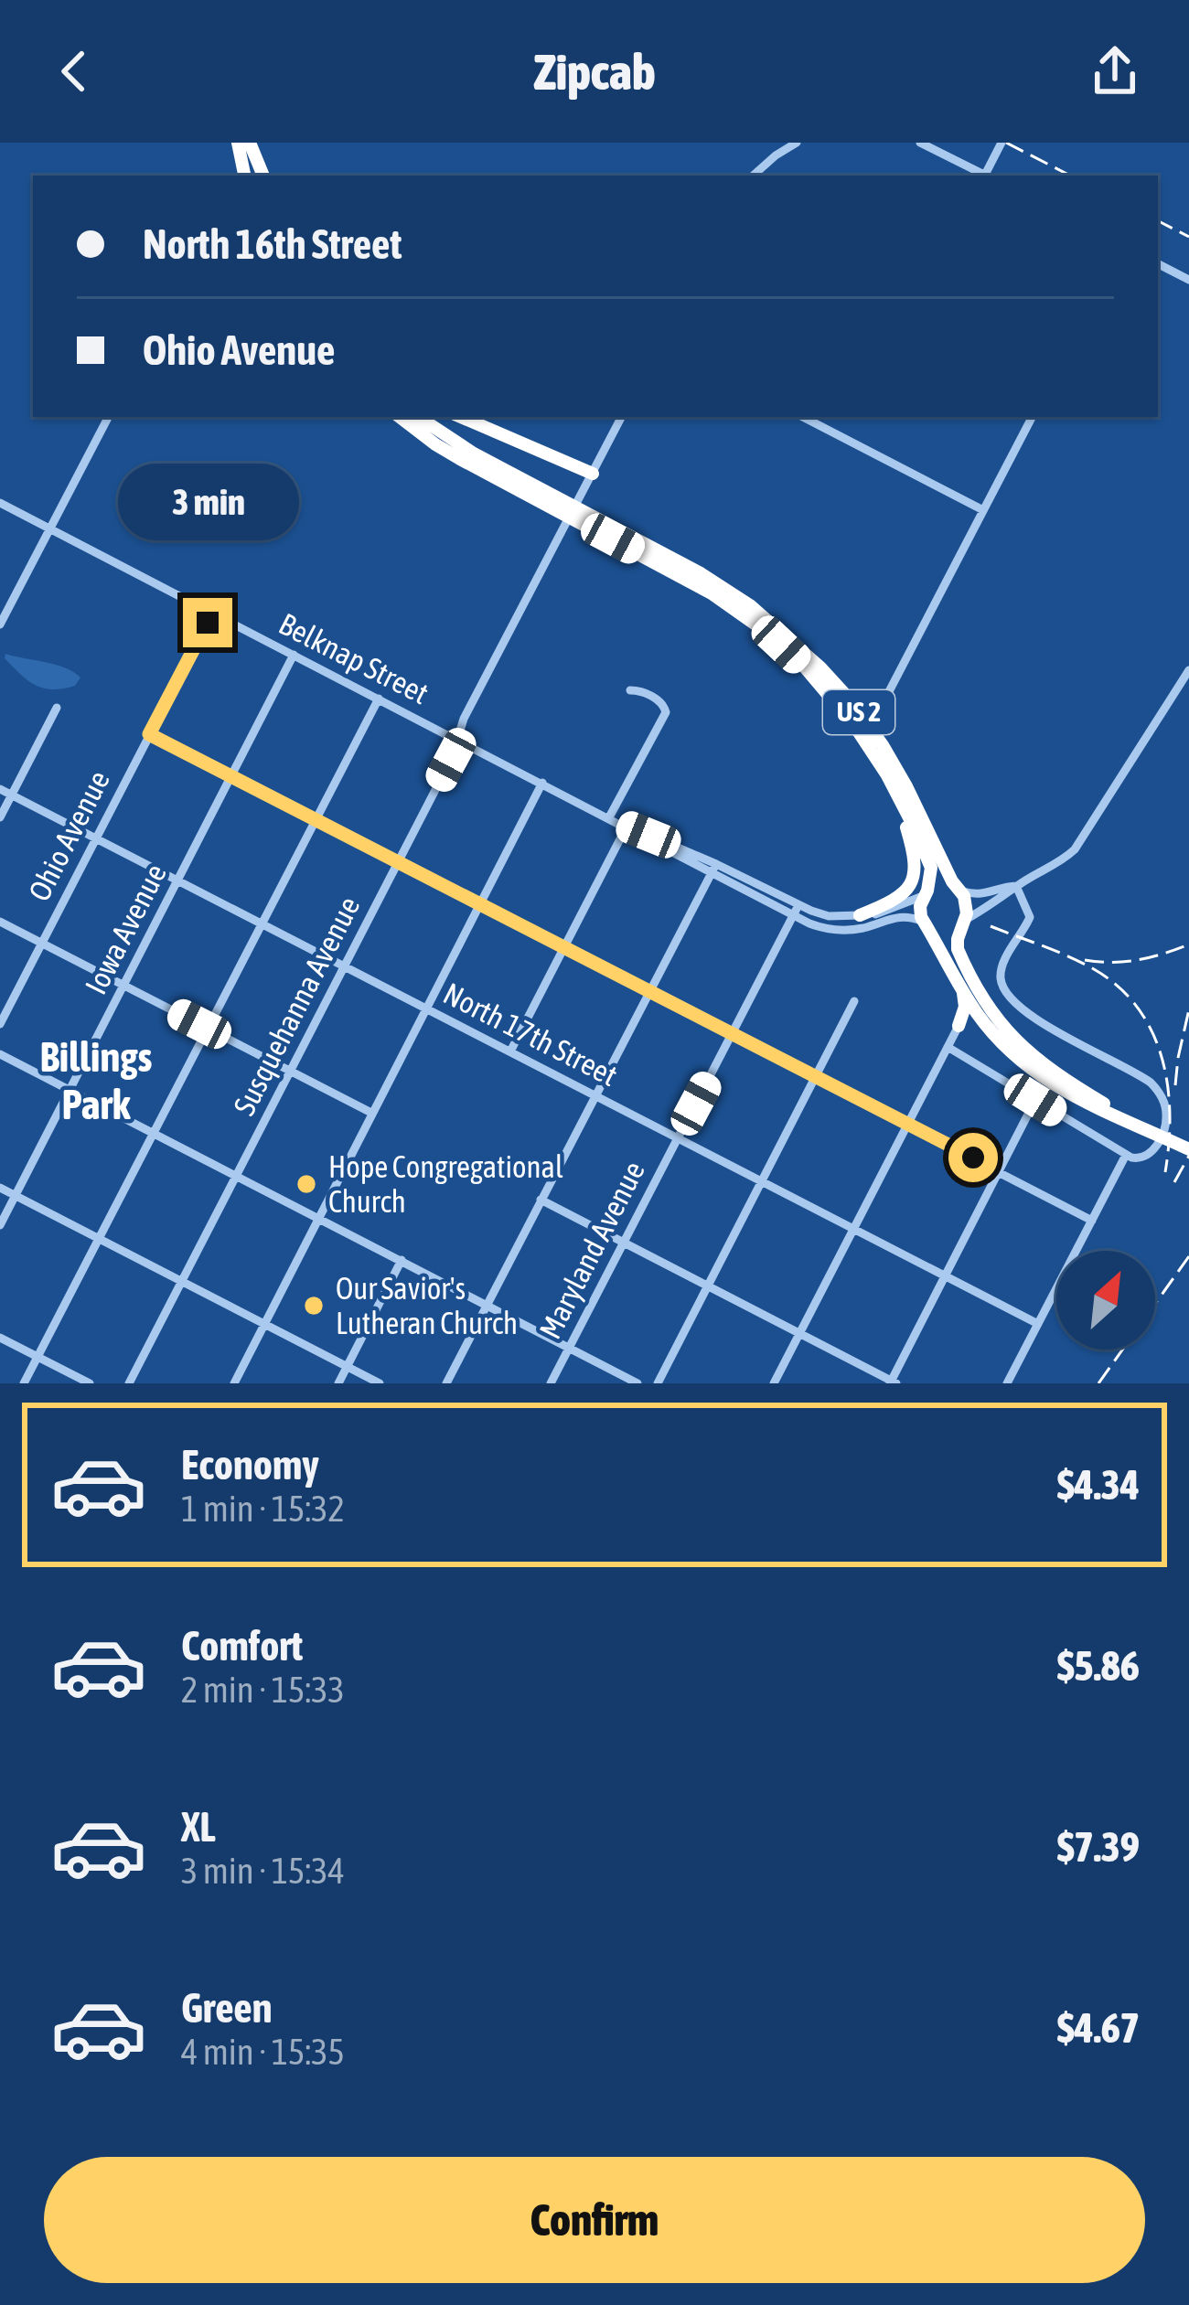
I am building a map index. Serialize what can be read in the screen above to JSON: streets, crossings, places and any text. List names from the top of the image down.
{
  "streets": {
    "highway": ["US 2"],
    "street": [
      "Belknap Street",
      "Ohio Avenue",
      "Iowa Avenue",
      "Susquehanna Avenue",
      "North 17th Street",
      "Maryland Avenue"
    ]
  },
  "crossings": [
    ["Belknap Street", "US 2"],
    ["Belknap Street", "Ohio Avenue"],
    ["Belknap Street", "Iowa Avenue"],
    ["Belknap Street", "Susquehanna Avenue"],
    ["Belknap Street", "Maryland Avenue"],
    ["Ohio Avenue", "North 17th Street"],
    ["Iowa Avenue", "North 17th Street"],
    ["Susquehanna Avenue", "North 17th Street"],
    ["North 17th Street", "Maryland Avenue"]
  ],
  "districts": ["Billings Park"],
  "places": ["Hope Congregational Church", "Our Savior's Lutheran Church"],
  "north": "top right",
  "page": {
    "header": "Zipcab",
    "banner": ["North 16th Street", "Ohio Avenue"],
    "bubble": "3 min",
    "list": [
      {
        "name": "Economy",
        "note": "1 min · 15:32",
        "value": "$4.34"
      },
      {
        "name": "Comfort",
        "note": "2 min · 15:33",
        "value": "$5.86"
      },
      {
        "name": "XL",
        "note": "3 min · 15:34",
        "value": "$7.39"
      },
      {
        "name": "Green",
        "note": "4 min · 15:35",
        "value": "$4.67"
      }
    ],
    "buttons": "Confirm"
  }
}
